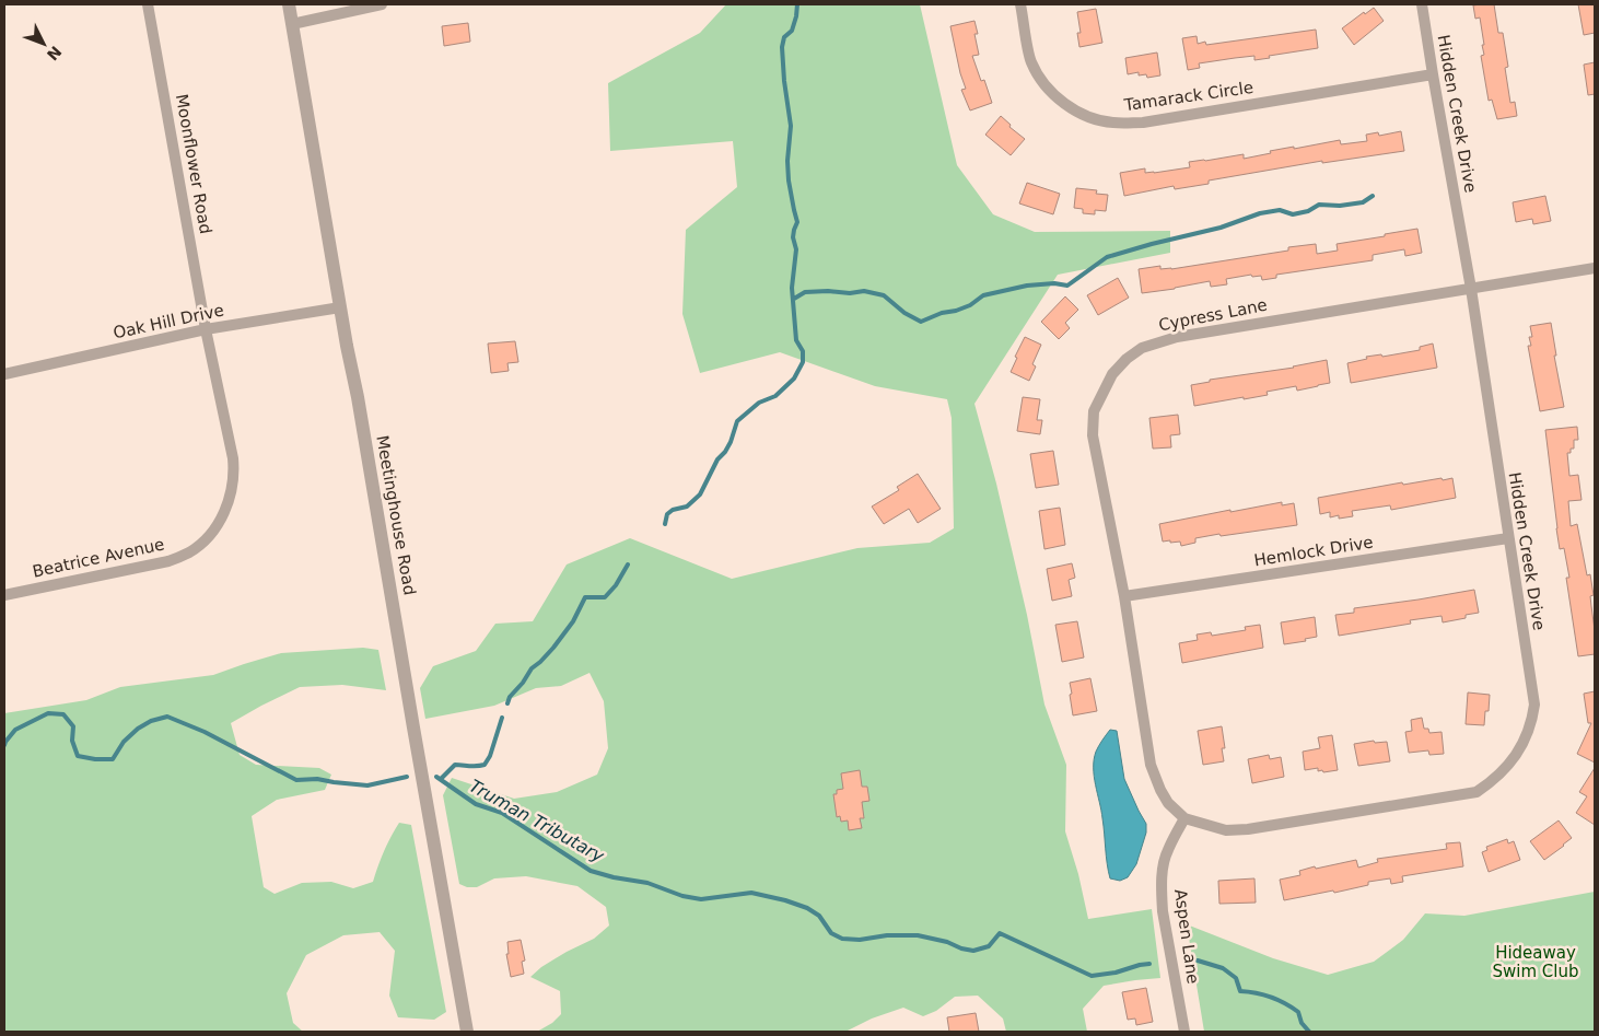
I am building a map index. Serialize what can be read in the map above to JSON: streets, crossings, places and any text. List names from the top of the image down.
{
  "streets": {
    "street": [
      "Tamarack Circle",
      "Hidden Creek Drive",
      "Moonflower Road",
      "Cypress Lane",
      "Oak Hill Drive",
      "Meetinghouse Road",
      "Hemlock Drive",
      "Beatrice Avenue",
      "Aspen Lane"
    ]
  },
  "crossings": [
    ["Tamarack Circle", "Hidden Creek Drive"],
    ["Hidden Creek Drive", "Cypress Lane"],
    ["Hidden Creek Drive", "Hemlock Drive"],
    ["Hidden Creek Drive", "Aspen Lane"],
    ["Moonflower Road", "Oak Hill Drive"],
    ["Moonflower Road", "Beatrice Avenue"],
    ["Cypress Lane", "Hemlock Drive"],
    ["Cypress Lane", "Aspen Lane"],
    ["Oak Hill Drive", "Meetinghouse Road"],
    ["Oak Hill Drive", "Beatrice Avenue"]
  ],
  "water": ["Truman Tributary"],
  "parks": ["Hideaway Swim Club"],
  "north": "bottom right"
}
